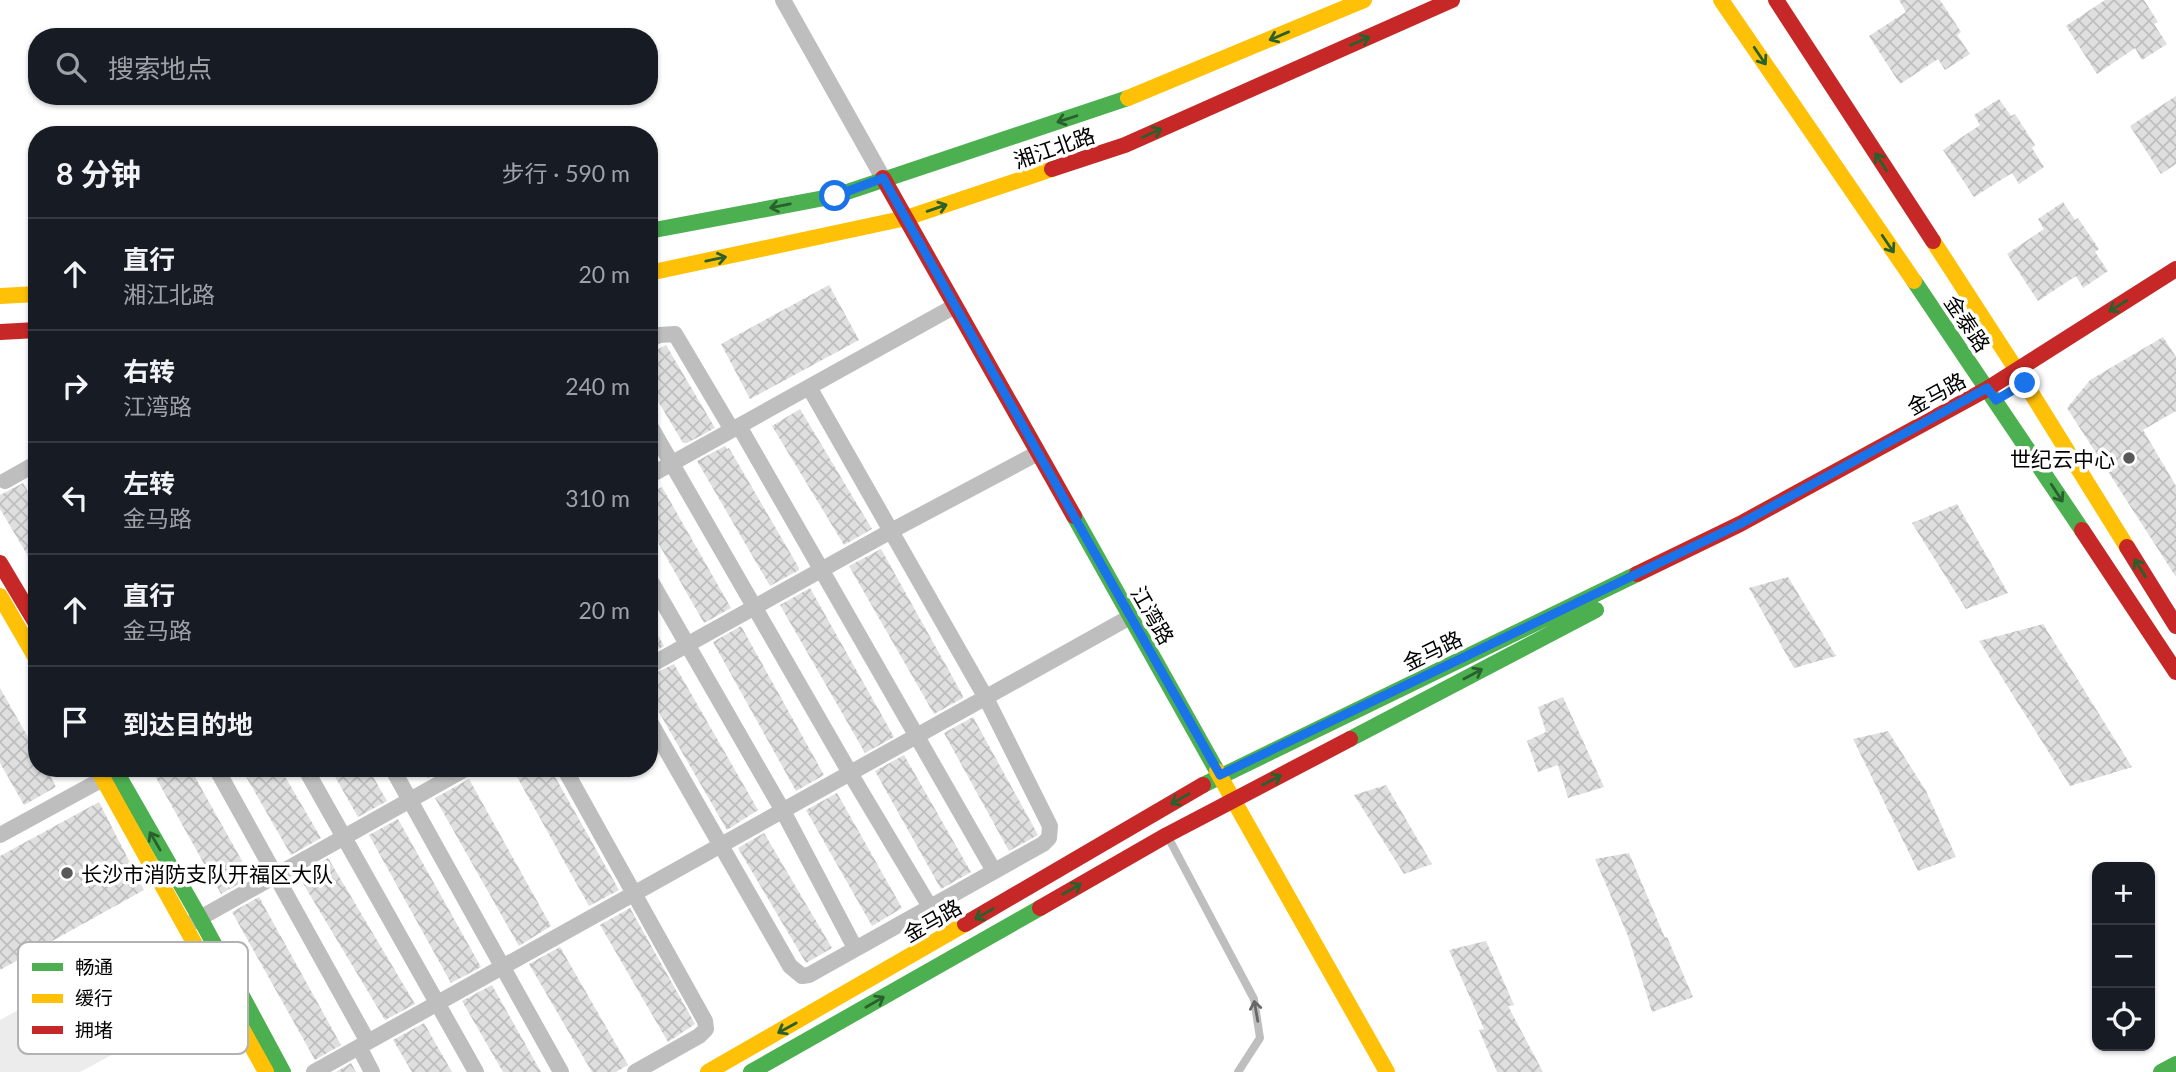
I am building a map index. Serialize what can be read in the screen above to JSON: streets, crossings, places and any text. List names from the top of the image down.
{
  "streets": {
    "street": [
      "湘江北路",
      "金泰路",
      "金马路",
      "江湾路"
    ]
  },
  "crossings": [
    ["湘江北路", "江湾路"],
    ["金泰路", "金马路"],
    ["金马路", "江湾路"]
  ],
  "places": ["世纪云中心", "长沙市消防支队开福区大队"],
  "legend": ["畅通", "缓行", "拥堵"],
  "page": {
    "search": "搜索地点",
    "heading": ["8 分钟", "步行 · 590 m"],
    "list": [
      ["直行", "湘江北路", "20 m"],
      ["右转", "江湾路", "240 m"],
      ["左转", "金马路", "310 m"],
      ["直行", "金马路", "20 m"],
      "到达目的地"
    ],
    "map_buttons": ["+", "−"]
  }
}
